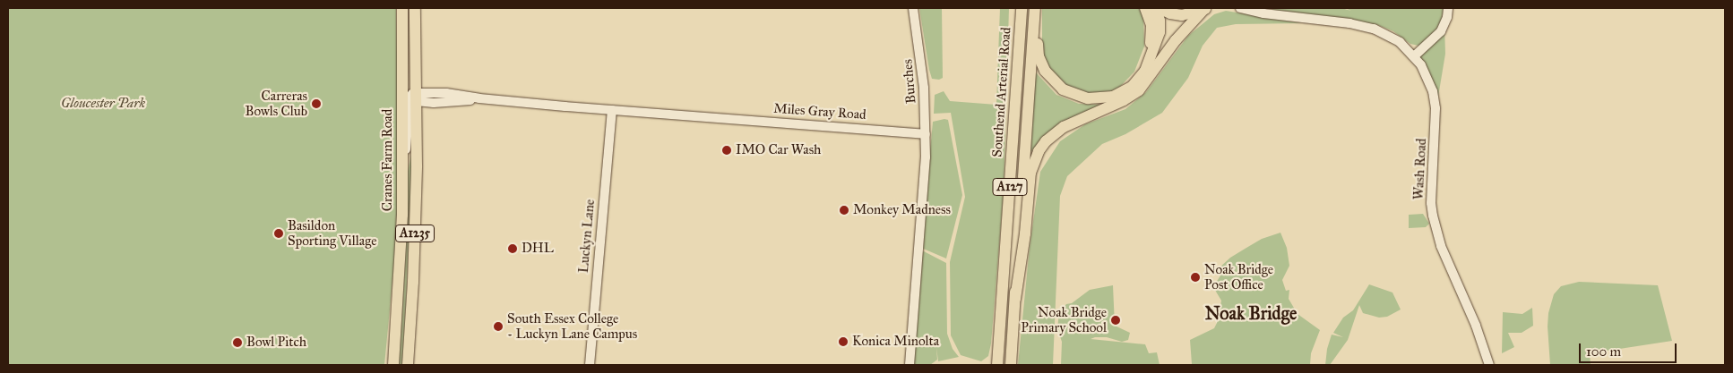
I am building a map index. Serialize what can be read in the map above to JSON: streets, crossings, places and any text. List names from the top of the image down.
{
  "streets": {
    "main road": [
      "Southend Arterial Road",
      "Cranes Farm Road",
      "A127",
      "A1235"
    ],
    "street": [
      "Burches",
      "Miles Gray Road",
      "Wash Road",
      "Luckyn Lane"
    ]
  },
  "crossings": [
    ["Burches", "Miles Gray Road"],
    ["Southend Arterial Road", "A127"],
    ["Miles Gray Road", "Cranes Farm Road"],
    ["Miles Gray Road", "Luckyn Lane"]
  ],
  "districts": ["Noak Bridge"],
  "parks": ["Gloucester Park"],
  "places": [
    "Carreras Bowls Club",
    "IMO Car Wash",
    "Monkey Madness",
    "Basildon Sporting Village",
    "DHL",
    "Noak Bridge Post Office",
    "Noak Bridge Primary School",
    "South Essex College - Luckyn Lane Campus",
    "Konica Minolta",
    "Bowl Pitch"
  ],
  "scale_bar": "100 m"
}
